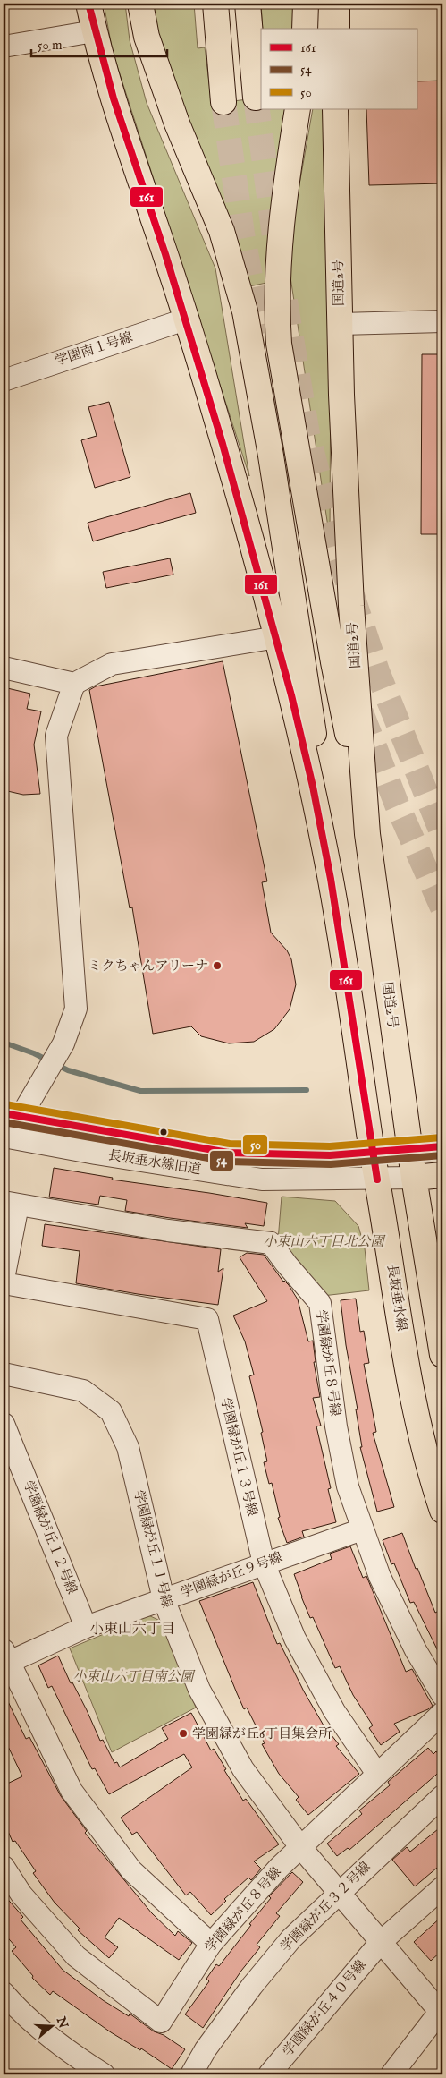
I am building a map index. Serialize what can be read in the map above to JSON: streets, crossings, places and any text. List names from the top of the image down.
{
  "streets": {
    "main road": ["国道2号", "長坂垂水線"],
    "street": [
      "学園南１号線",
      "長坂垂水線旧道",
      "学園緑が丘８号線",
      "学園緑が丘１３号線",
      "学園緑が丘１２号線",
      "学園緑が丘１１号線",
      "学園緑が丘９号線",
      "学園緑が丘３２号線",
      "学園緑が丘４０号線"
    ]
  },
  "crossings": [
    ["国道2号", "長坂垂水線旧道"],
    ["長坂垂水線旧道", "長坂垂水線"],
    ["学園緑が丘８号線", "学園緑が丘１３号線"],
    ["学園緑が丘８号線", "学園緑が丘１１号線"],
    ["学園緑が丘８号線", "学園緑が丘９号線"],
    ["学園緑が丘１３号線", "学園緑が丘９号線"],
    ["学園緑が丘１２号線", "学園緑が丘９号線"],
    ["学園緑が丘１１号線", "学園緑が丘９号線"],
    ["学園緑が丘１１号線", "学園緑が丘３２号線"],
    ["学園緑が丘１１号線", "学園緑が丘４０号線"]
  ],
  "districts": ["小束山六丁目"],
  "parks": ["小束山六丁目北公園", "小束山六丁目南公園"],
  "places": ["ミクちゃんアリーナ", "学園緑が丘6丁目集会所"],
  "lines": ["transit line 161", "transit line 50", "transit line 54"],
  "legend": ["161", "54", "50"],
  "scale_bar": "50 m",
  "north": "right"
}
